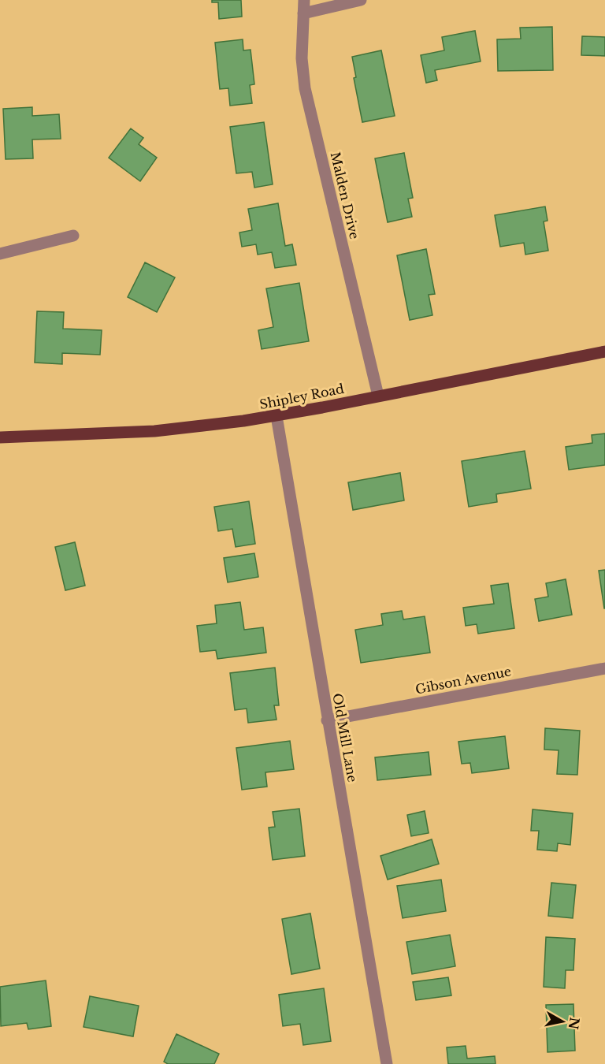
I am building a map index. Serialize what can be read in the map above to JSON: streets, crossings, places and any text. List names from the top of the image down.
{
  "streets": {
    "main road": ["Shipley Road"],
    "street": ["Malden Drive", "Gibson Avenue", "Old Mill Lane"]
  },
  "crossings": [
    ["Malden Drive", "Shipley Road"],
    ["Shipley Road", "Old Mill Lane"],
    ["Gibson Avenue", "Old Mill Lane"]
  ],
  "north": "right"
}
